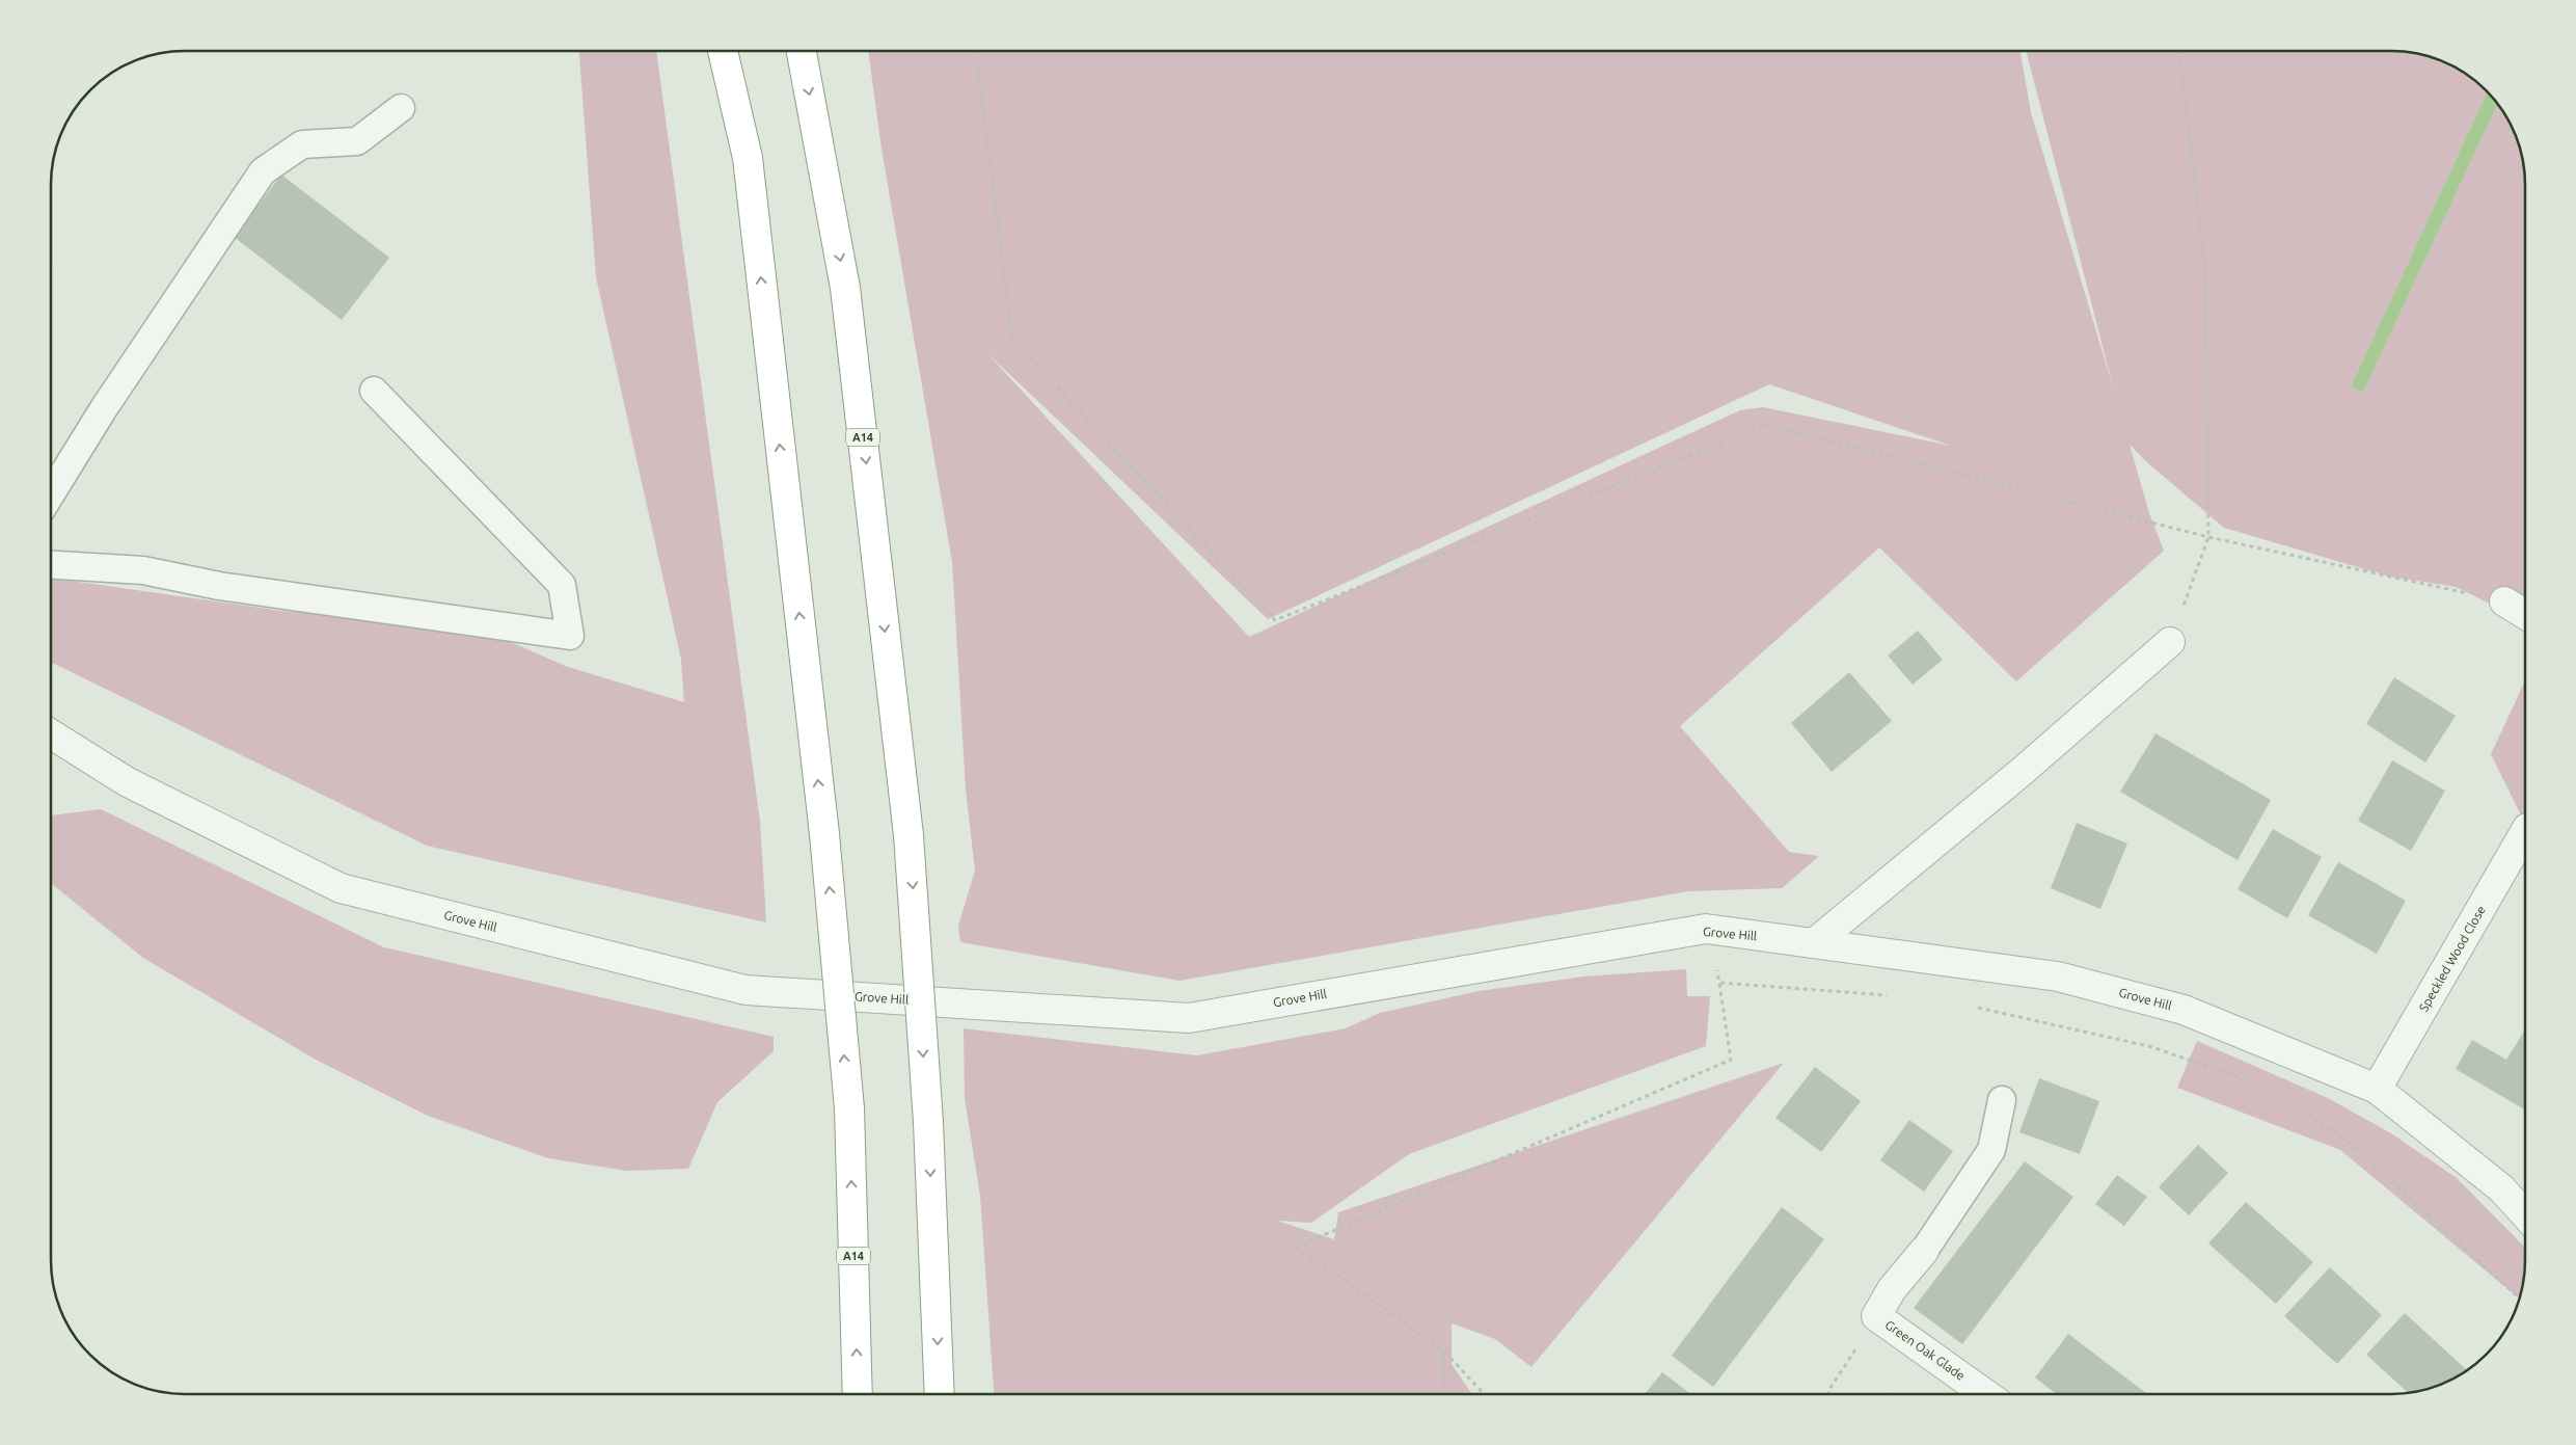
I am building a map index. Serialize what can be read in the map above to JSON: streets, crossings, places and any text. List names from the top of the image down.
{
  "streets": {
    "highway": ["A14"],
    "street": ["Grove Hill", "Speckled Wood Close", "Green Oak Glade"]
  },
  "crossings": [
    ["Grove Hill", "Speckled Wood Close"]
  ]
}
